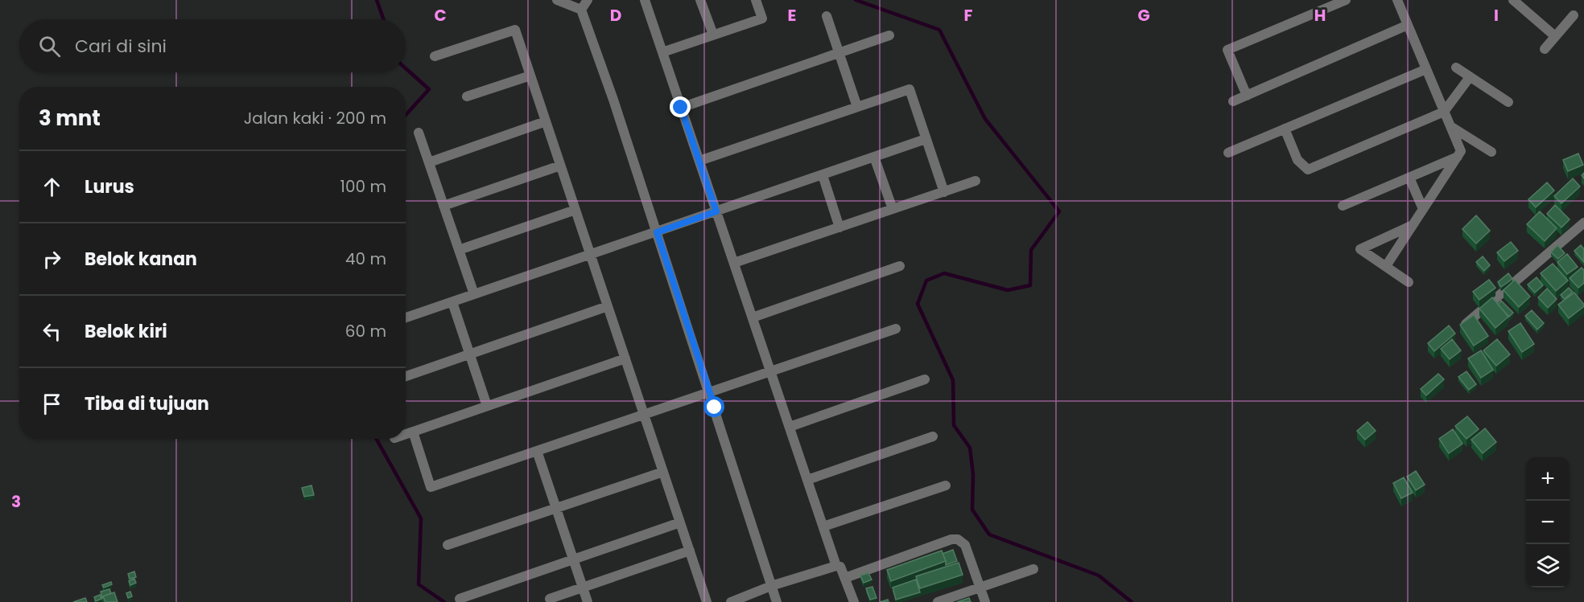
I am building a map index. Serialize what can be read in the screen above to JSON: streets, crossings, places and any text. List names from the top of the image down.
{
  "page": {
    "search": "Cari di sini",
    "heading": ["3 mnt", "Jalan kaki · 200 m"],
    "list": [
      ["Lurus", "100 m"],
      ["Belok kanan", "40 m"],
      ["Belok kiri", "60 m"],
      "Tiba di tujuan"
    ],
    "map_buttons": ["+", "−"]
  },
  "grid": {
    "columns": [
      "C",
      "D",
      "E",
      "F",
      "G",
      "H",
      "I"
    ],
    "rows": ["3"]
  }
}
